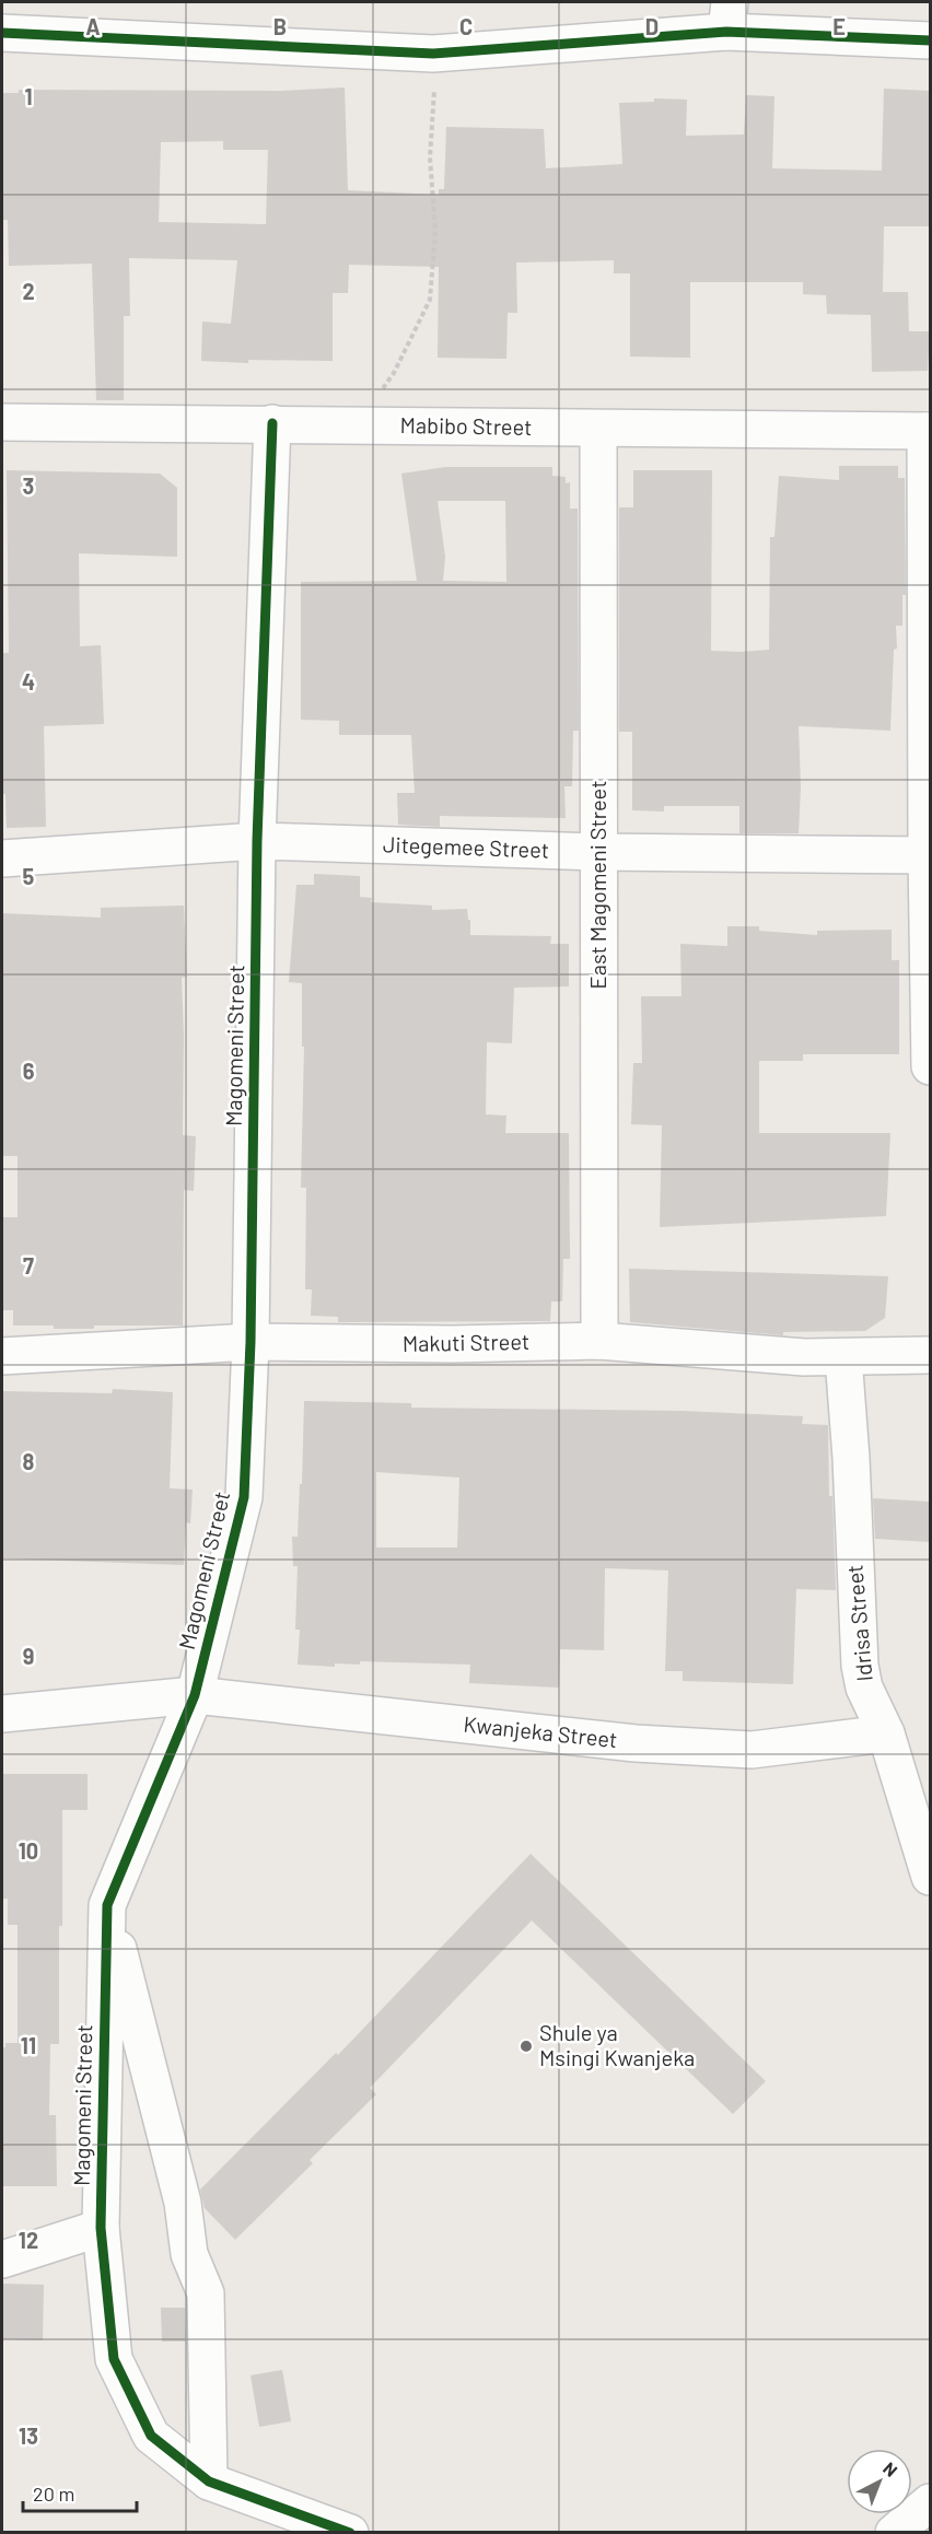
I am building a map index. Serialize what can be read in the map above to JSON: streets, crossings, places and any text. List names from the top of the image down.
{
  "streets": {
    "street": [
      "Mabibo Street",
      "Jitegemee Street",
      "East Magomeni Street",
      "Magomeni Street",
      "Makuti Street",
      "Idrisa Street",
      "Kwanjeka Street"
    ]
  },
  "crossings": [
    ["Mabibo Street", "East Magomeni Street"],
    ["Mabibo Street", "Magomeni Street"],
    ["Jitegemee Street", "East Magomeni Street"],
    ["Jitegemee Street", "Magomeni Street"],
    ["East Magomeni Street", "Makuti Street"],
    ["Magomeni Street", "Makuti Street"],
    ["Magomeni Street", "Kwanjeka Street"],
    ["Makuti Street", "Idrisa Street"],
    ["Idrisa Street", "Kwanjeka Street"]
  ],
  "places": ["Shule ya Msingi Kwanjeka"],
  "scale_bar": "20 m",
  "north": "top right",
  "grid": {
    "columns": [
      "A",
      "B",
      "C",
      "D",
      "E"
    ],
    "rows": [
      "1",
      "2",
      "3",
      "4",
      "5",
      "6",
      "7",
      "8",
      "9",
      "10",
      "11",
      "12",
      "13"
    ]
  }
}
